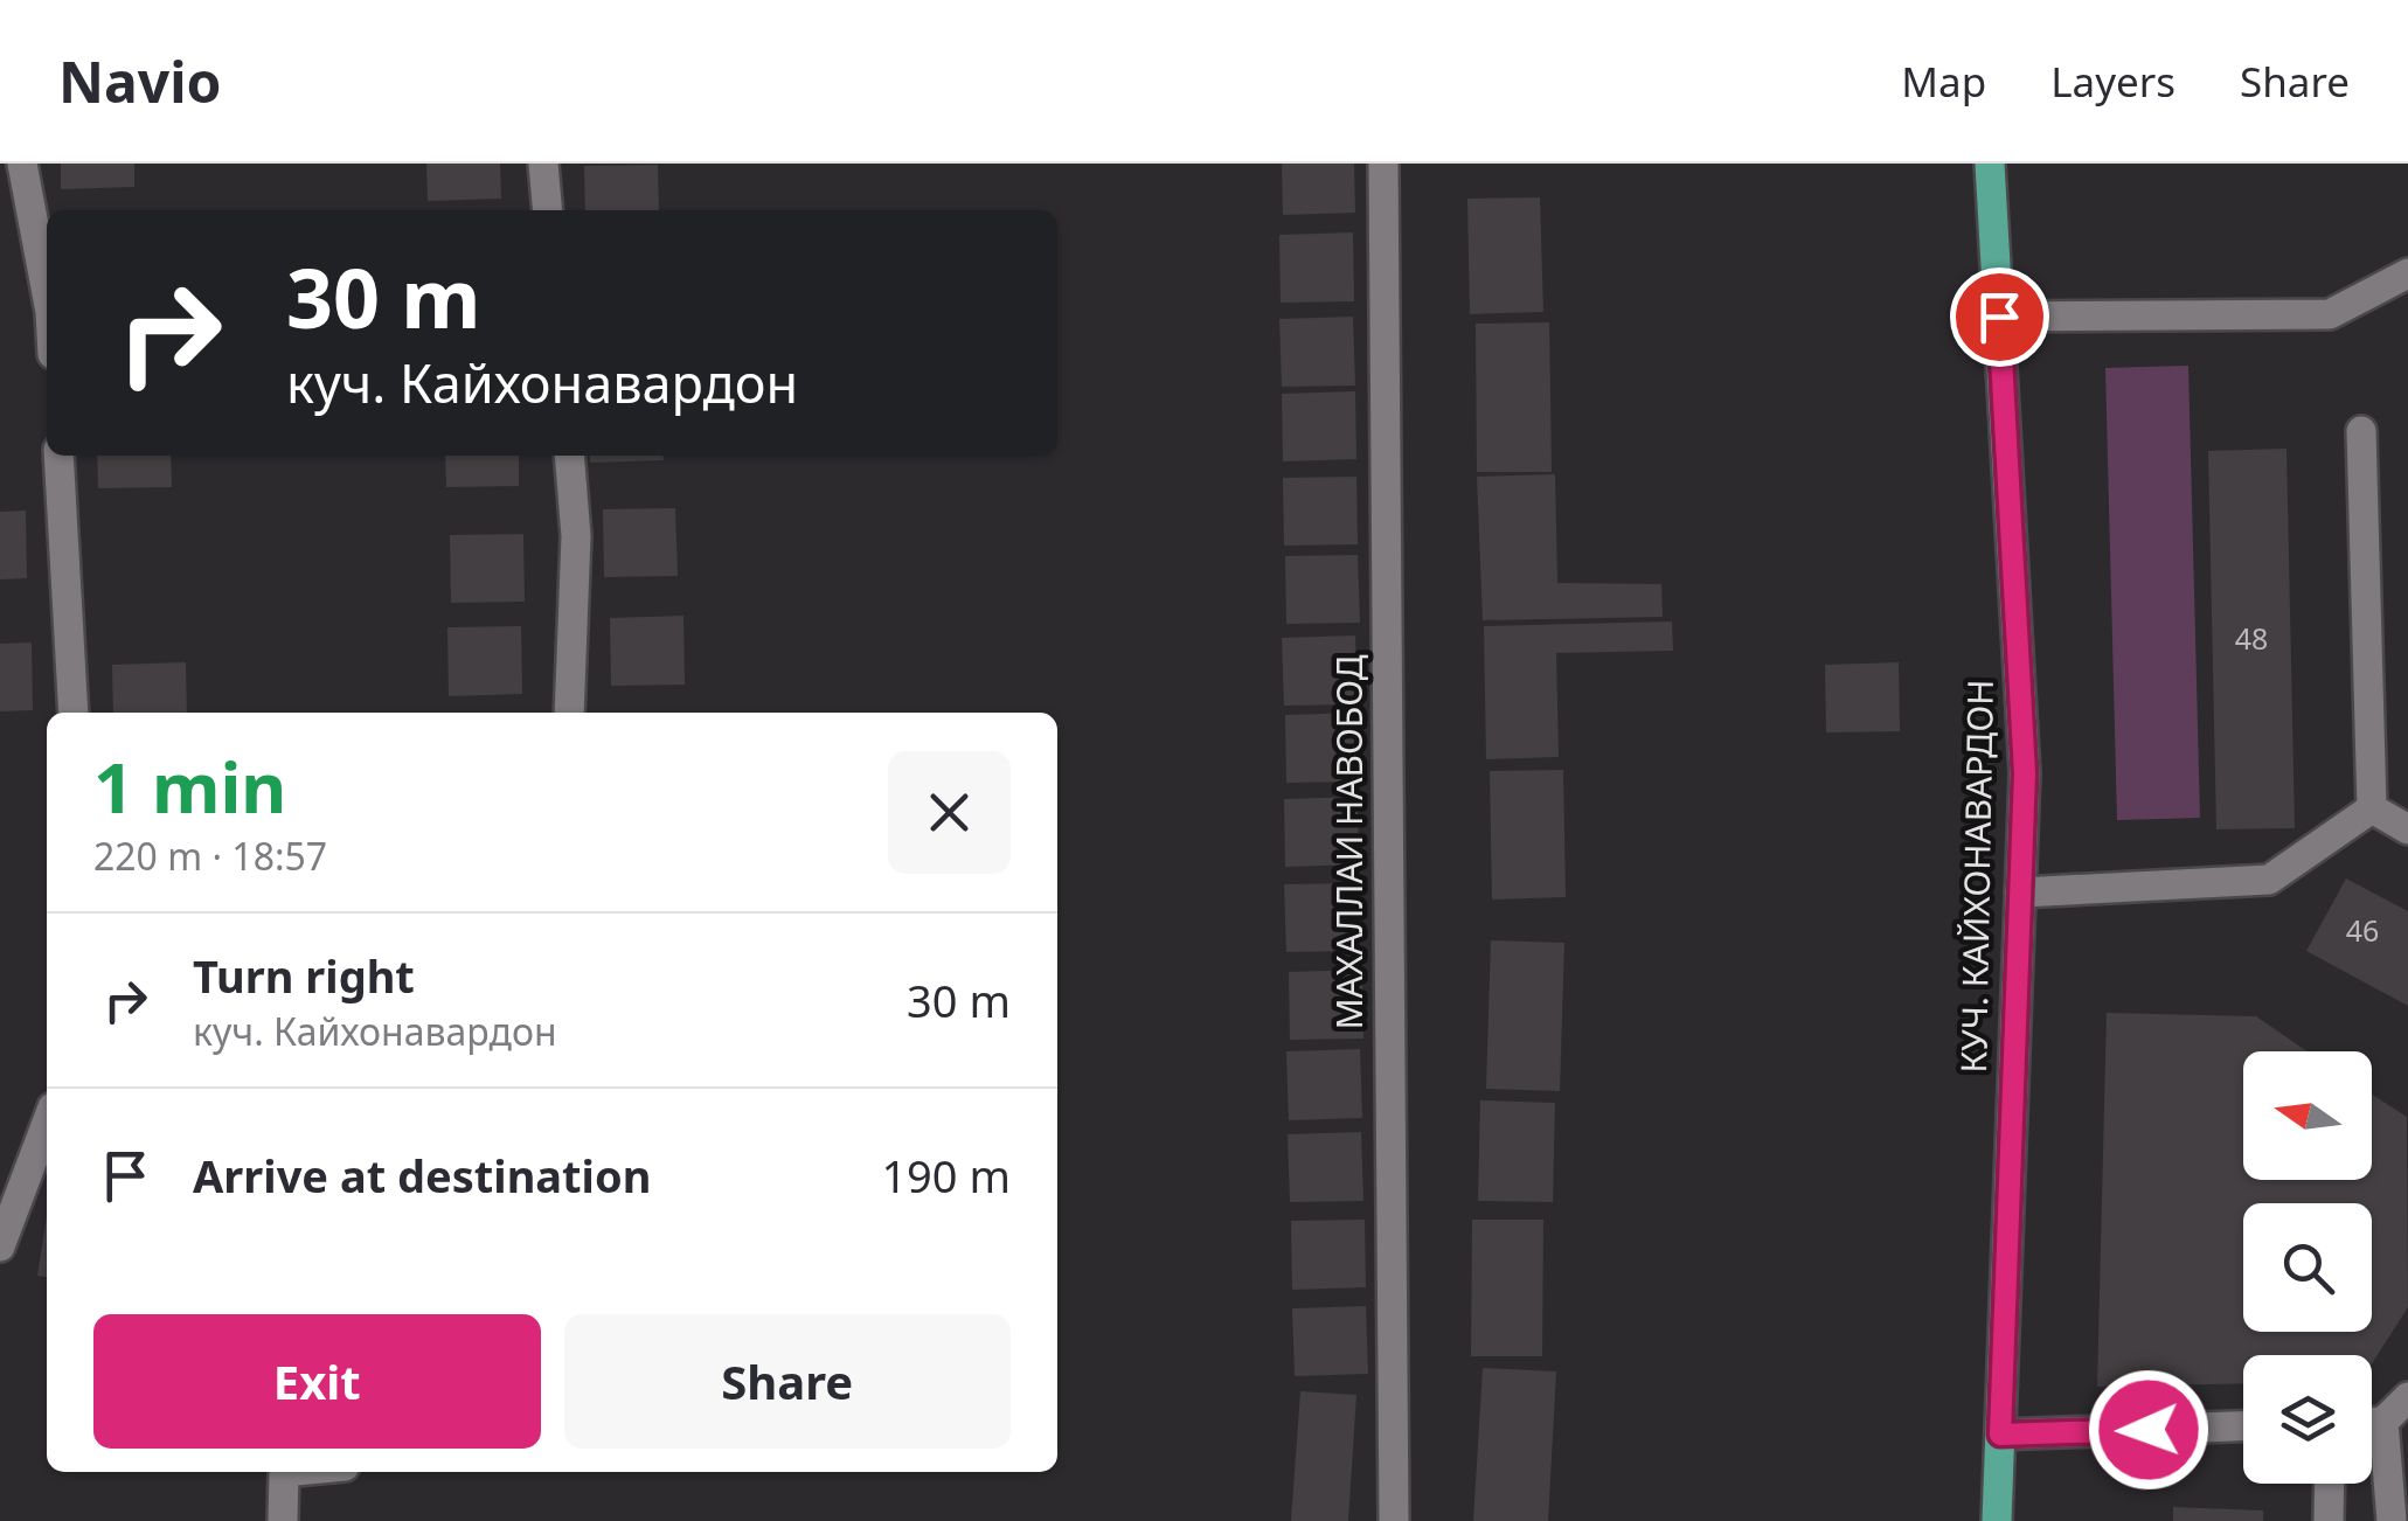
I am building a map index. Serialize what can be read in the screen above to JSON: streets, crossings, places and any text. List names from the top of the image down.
{
  "streets": {
    "main road": ["КУЧ. КАЙХОНАВАРДОН"],
    "street": ["МАХАЛЛАИ НАВОБОД"]
  },
  "house_numbers": ["48", "46"],
  "north": "left",
  "page": {
    "header": "Navio",
    "nav": ["Map", "Layers", "Share"],
    "turn": ["30 m", "куч. Кайхонавардон"],
    "heading": ["1 min", "220 m · 18:57"],
    "list": [
      {
        "name": "Turn right",
        "note": "куч. Кайхонавардон",
        "value": "30 m"
      },
      {
        "name": "Arrive at destination",
        "value": "190 m"
      }
    ],
    "buttons": ["Exit", "Share"]
  }
}
